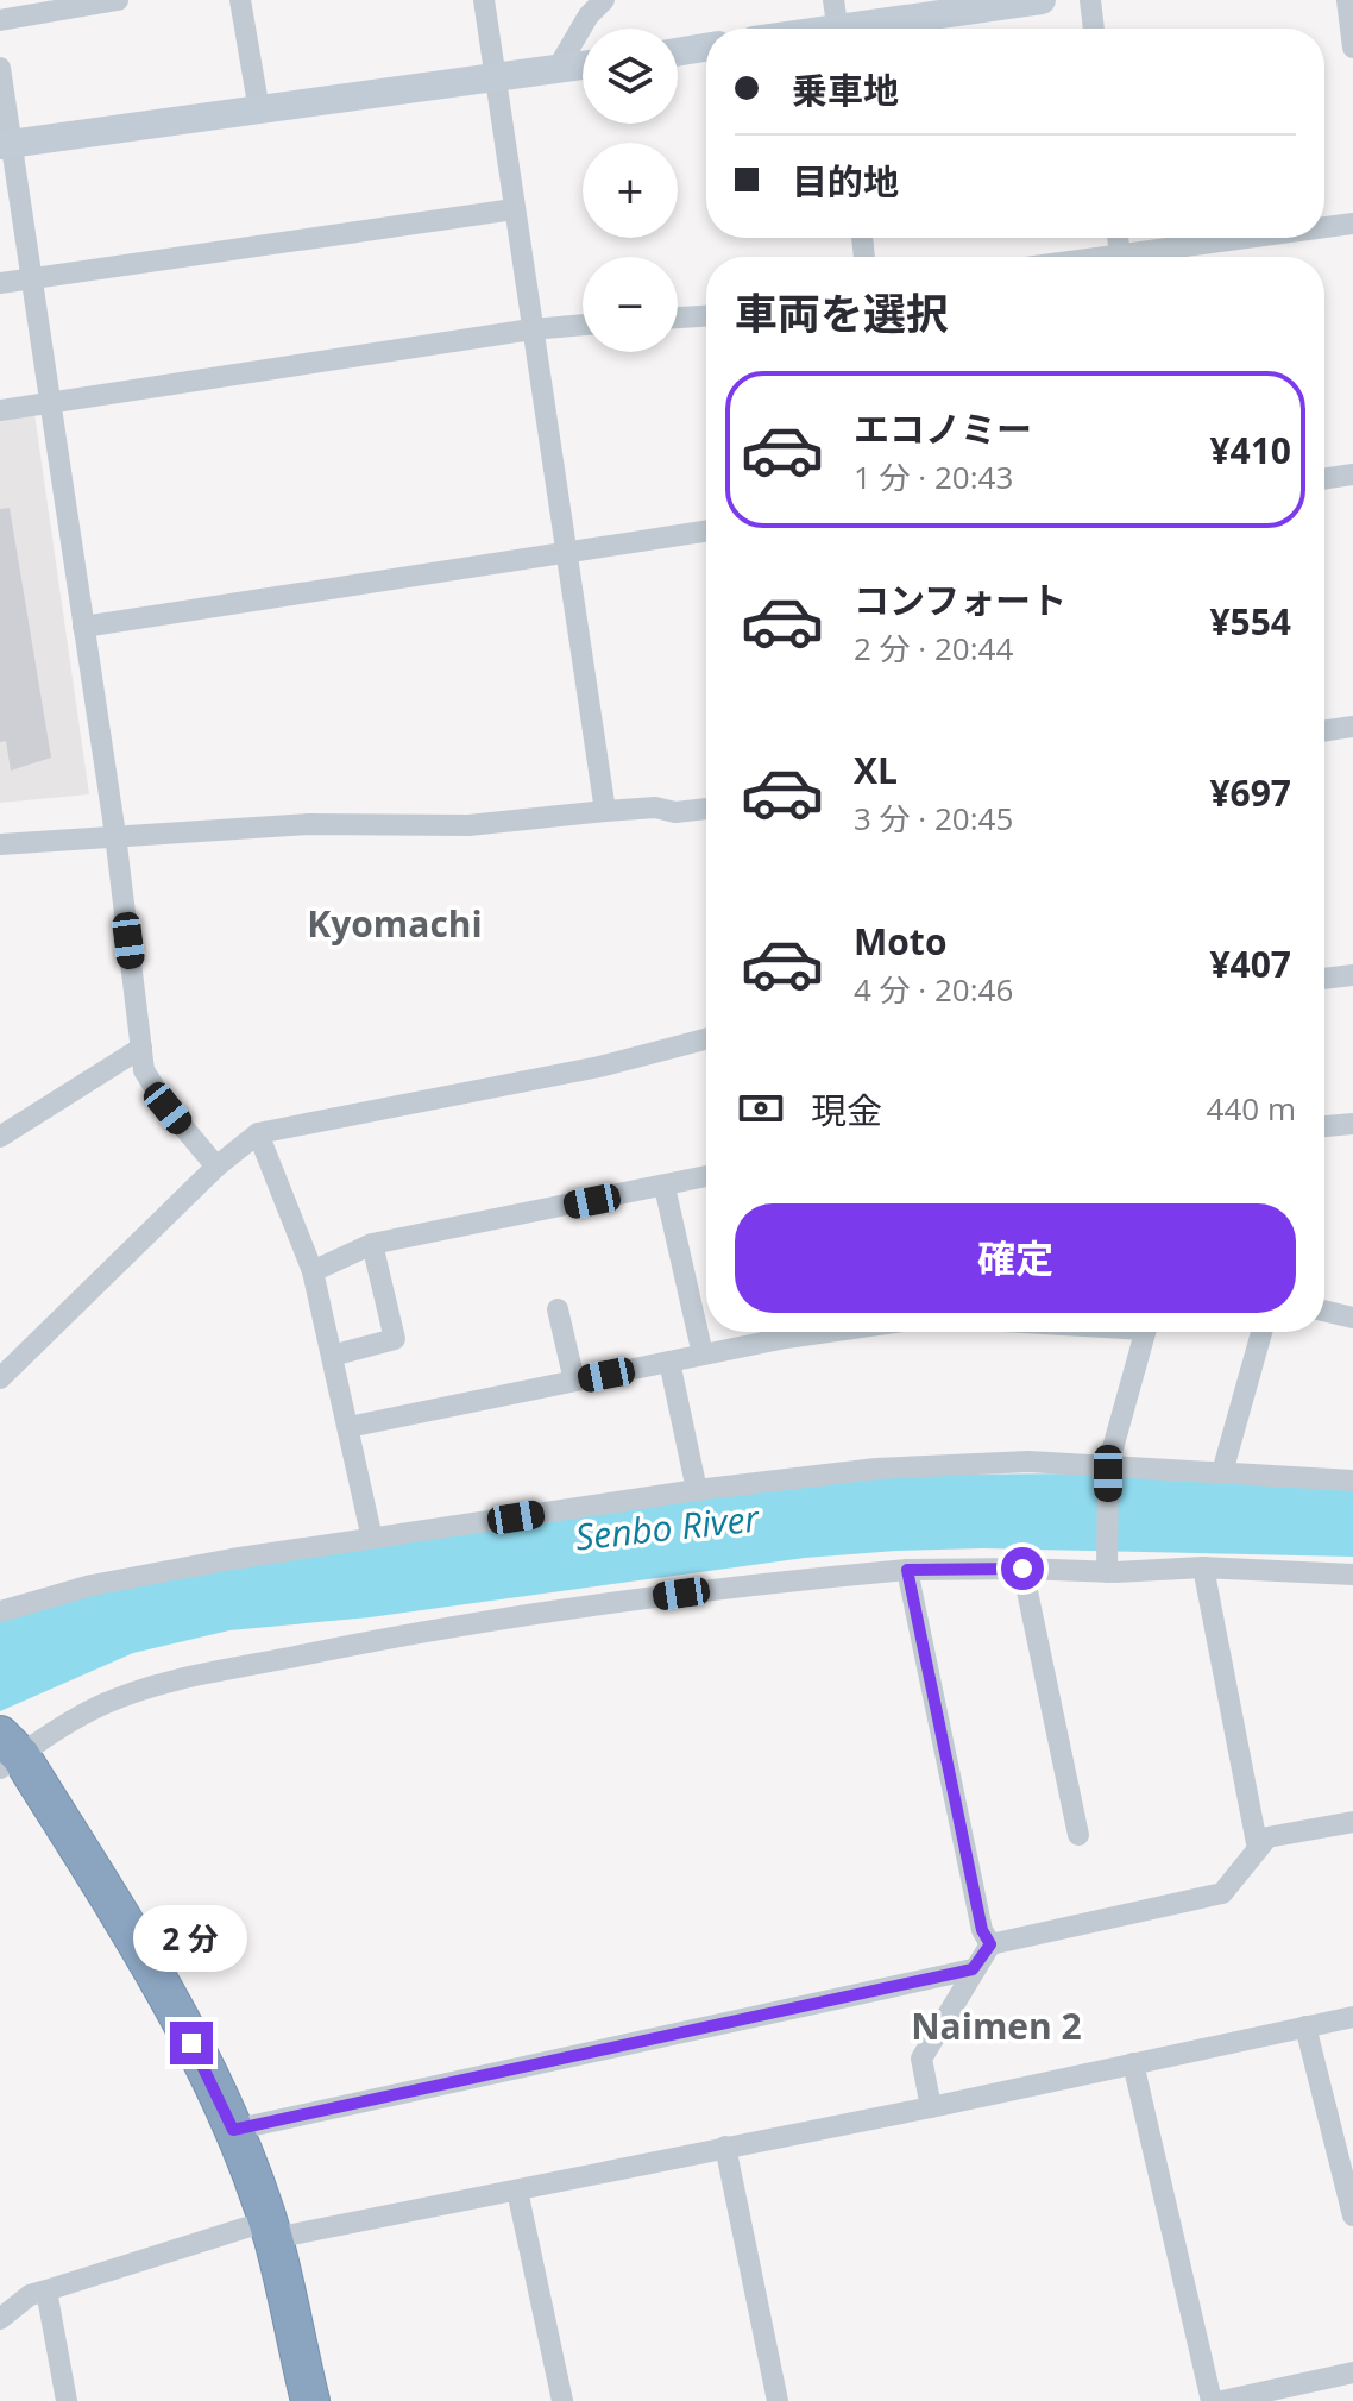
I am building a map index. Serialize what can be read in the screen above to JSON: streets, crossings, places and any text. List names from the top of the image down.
{
  "districts": ["Kyomachi", "Naimen 2"],
  "water": ["Senbo River"],
  "page": {
    "map_buttons": ["+", "−"],
    "banner": ["乗車地", "目的地"],
    "heading": "車両を選択",
    "list": [
      {
        "name": "エコノミー",
        "note": "1 分 · 20:43",
        "value": "¥410"
      },
      {
        "name": "コンフォート",
        "note": "2 分 · 20:44",
        "value": "¥554"
      },
      {
        "name": "XL",
        "note": "3 分 · 20:45",
        "value": "¥697"
      },
      {
        "name": "Moto",
        "note": "4 分 · 20:46",
        "value": "¥407"
      }
    ],
    "pay": ["現金", "440 m"],
    "buttons": "確定",
    "bubble": "2 分"
  }
}
